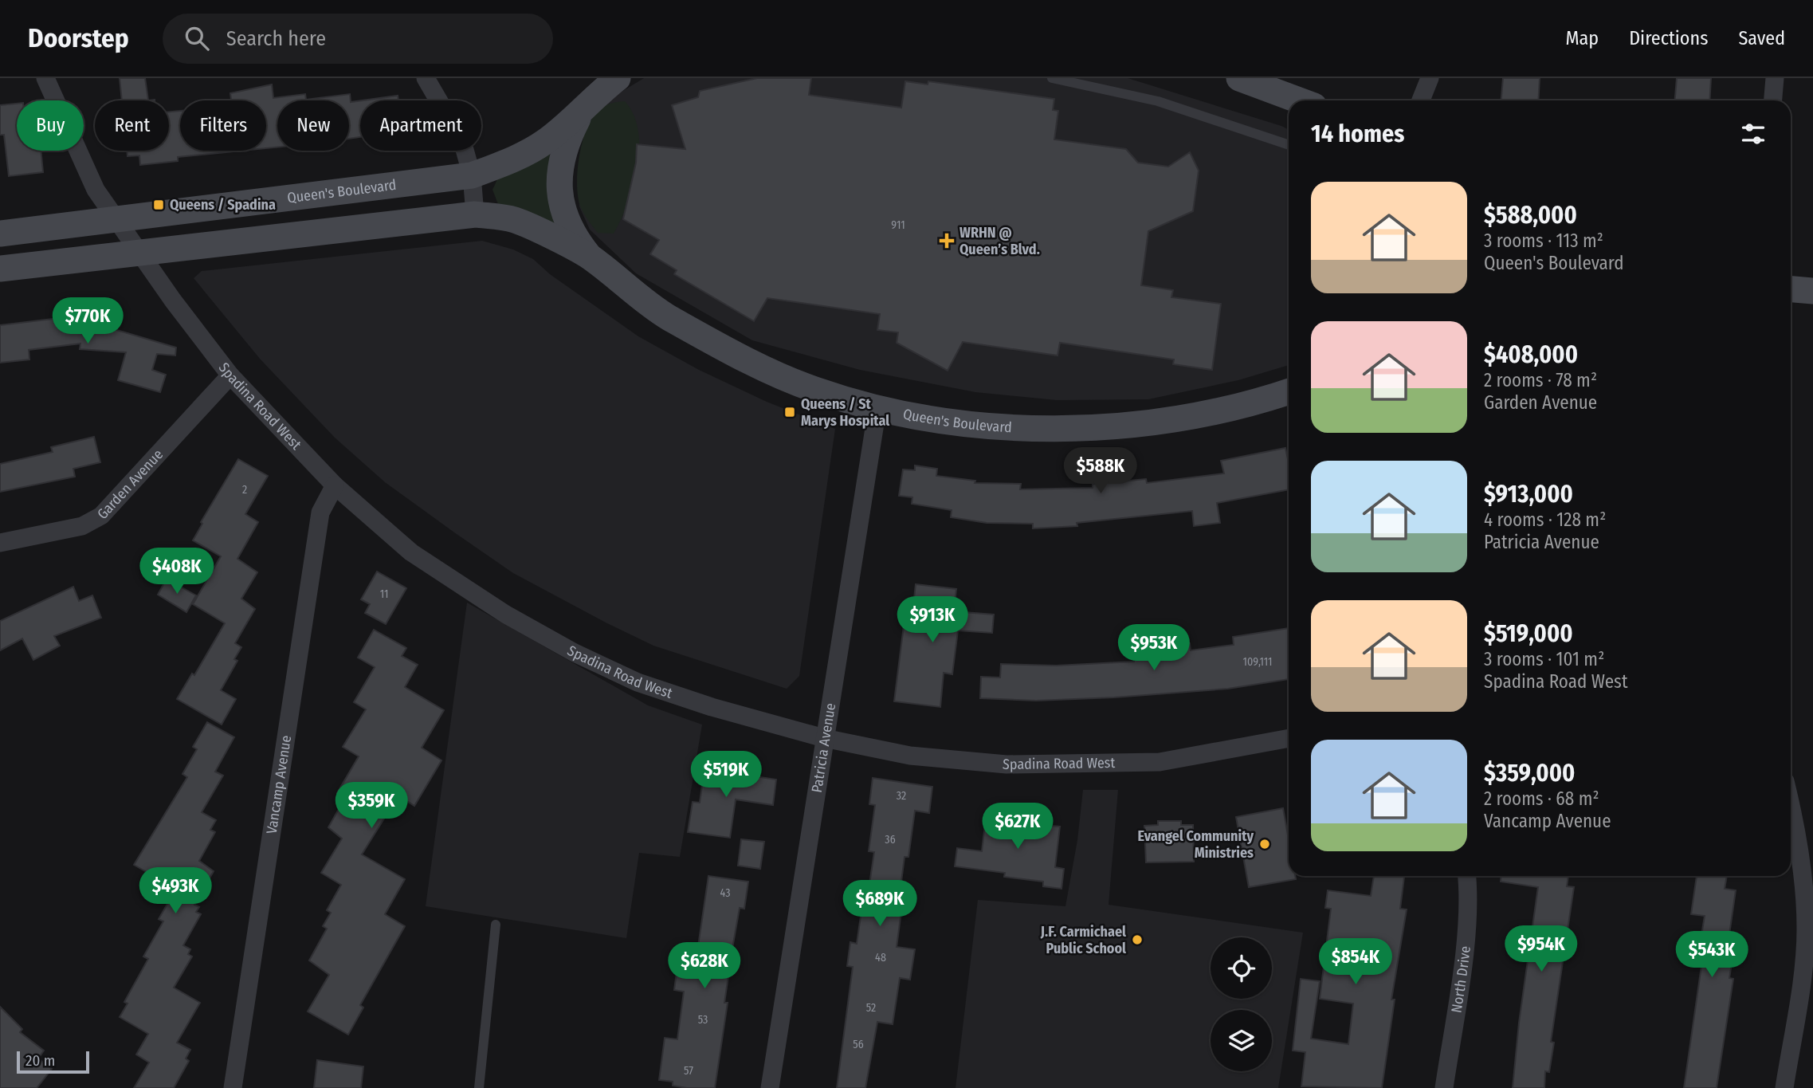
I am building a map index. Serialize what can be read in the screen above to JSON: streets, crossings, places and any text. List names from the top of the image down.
{
  "streets": {
    "street": [
      "Queen's Boulevard",
      "Spadina Road West",
      "Garden Avenue",
      "Patricia Avenue",
      "Vancamp Avenue",
      "North Drive"
    ]
  },
  "crossings": [
    ["Queen's Boulevard", "Spadina Road West"],
    ["Queen's Boulevard", "Patricia Avenue"],
    ["Spadina Road West", "Garden Avenue"],
    ["Spadina Road West", "Patricia Avenue"],
    ["Spadina Road West", "Vancamp Avenue"]
  ],
  "places": {
    "transit": ["Queens / Spadina", "Queens / St Marys Hospital"],
    "health": ["WRHN @ Queen’s Blvd."],
    "other": ["Evangel Community Ministries", "J.F. Carmichael Public School"]
  },
  "house_numbers": [
    "911",
    "2",
    "11",
    "109,111",
    "32",
    "36",
    "43",
    "48",
    "52",
    "53",
    "56",
    "57"
  ],
  "scale_bar": "20 m",
  "page": {
    "header": "Doorstep",
    "search": "Search here",
    "nav": ["Map", "Directions", "Saved"],
    "chip": [
      "Buy",
      "Rent",
      "Filters",
      "New",
      "Apartment"
    ],
    "heading": "14 homes",
    "list": [
      {
        "name": "$588,000",
        "note": "3 rooms · 113 m² · Queen's Boulevard"
      },
      {
        "name": "$408,000",
        "note": "2 rooms · 78 m² · Garden Avenue"
      },
      {
        "name": "$913,000",
        "note": "4 rooms · 128 m² · Patricia Avenue"
      },
      {
        "name": "$519,000",
        "note": "3 rooms · 101 m² · Spadina Road West"
      },
      {
        "name": "$359,000",
        "note": "2 rooms · 68 m² · Vancamp Avenue"
      }
    ],
    "price": [
      "$770K",
      "$588K",
      "$408K",
      "$913K",
      "$953K",
      "$519K",
      "$359K",
      "$627K",
      "$493K",
      "$689K",
      "$954K",
      "$543K",
      "$854K",
      "$628K"
    ],
    "scale": "20 m"
  }
}
